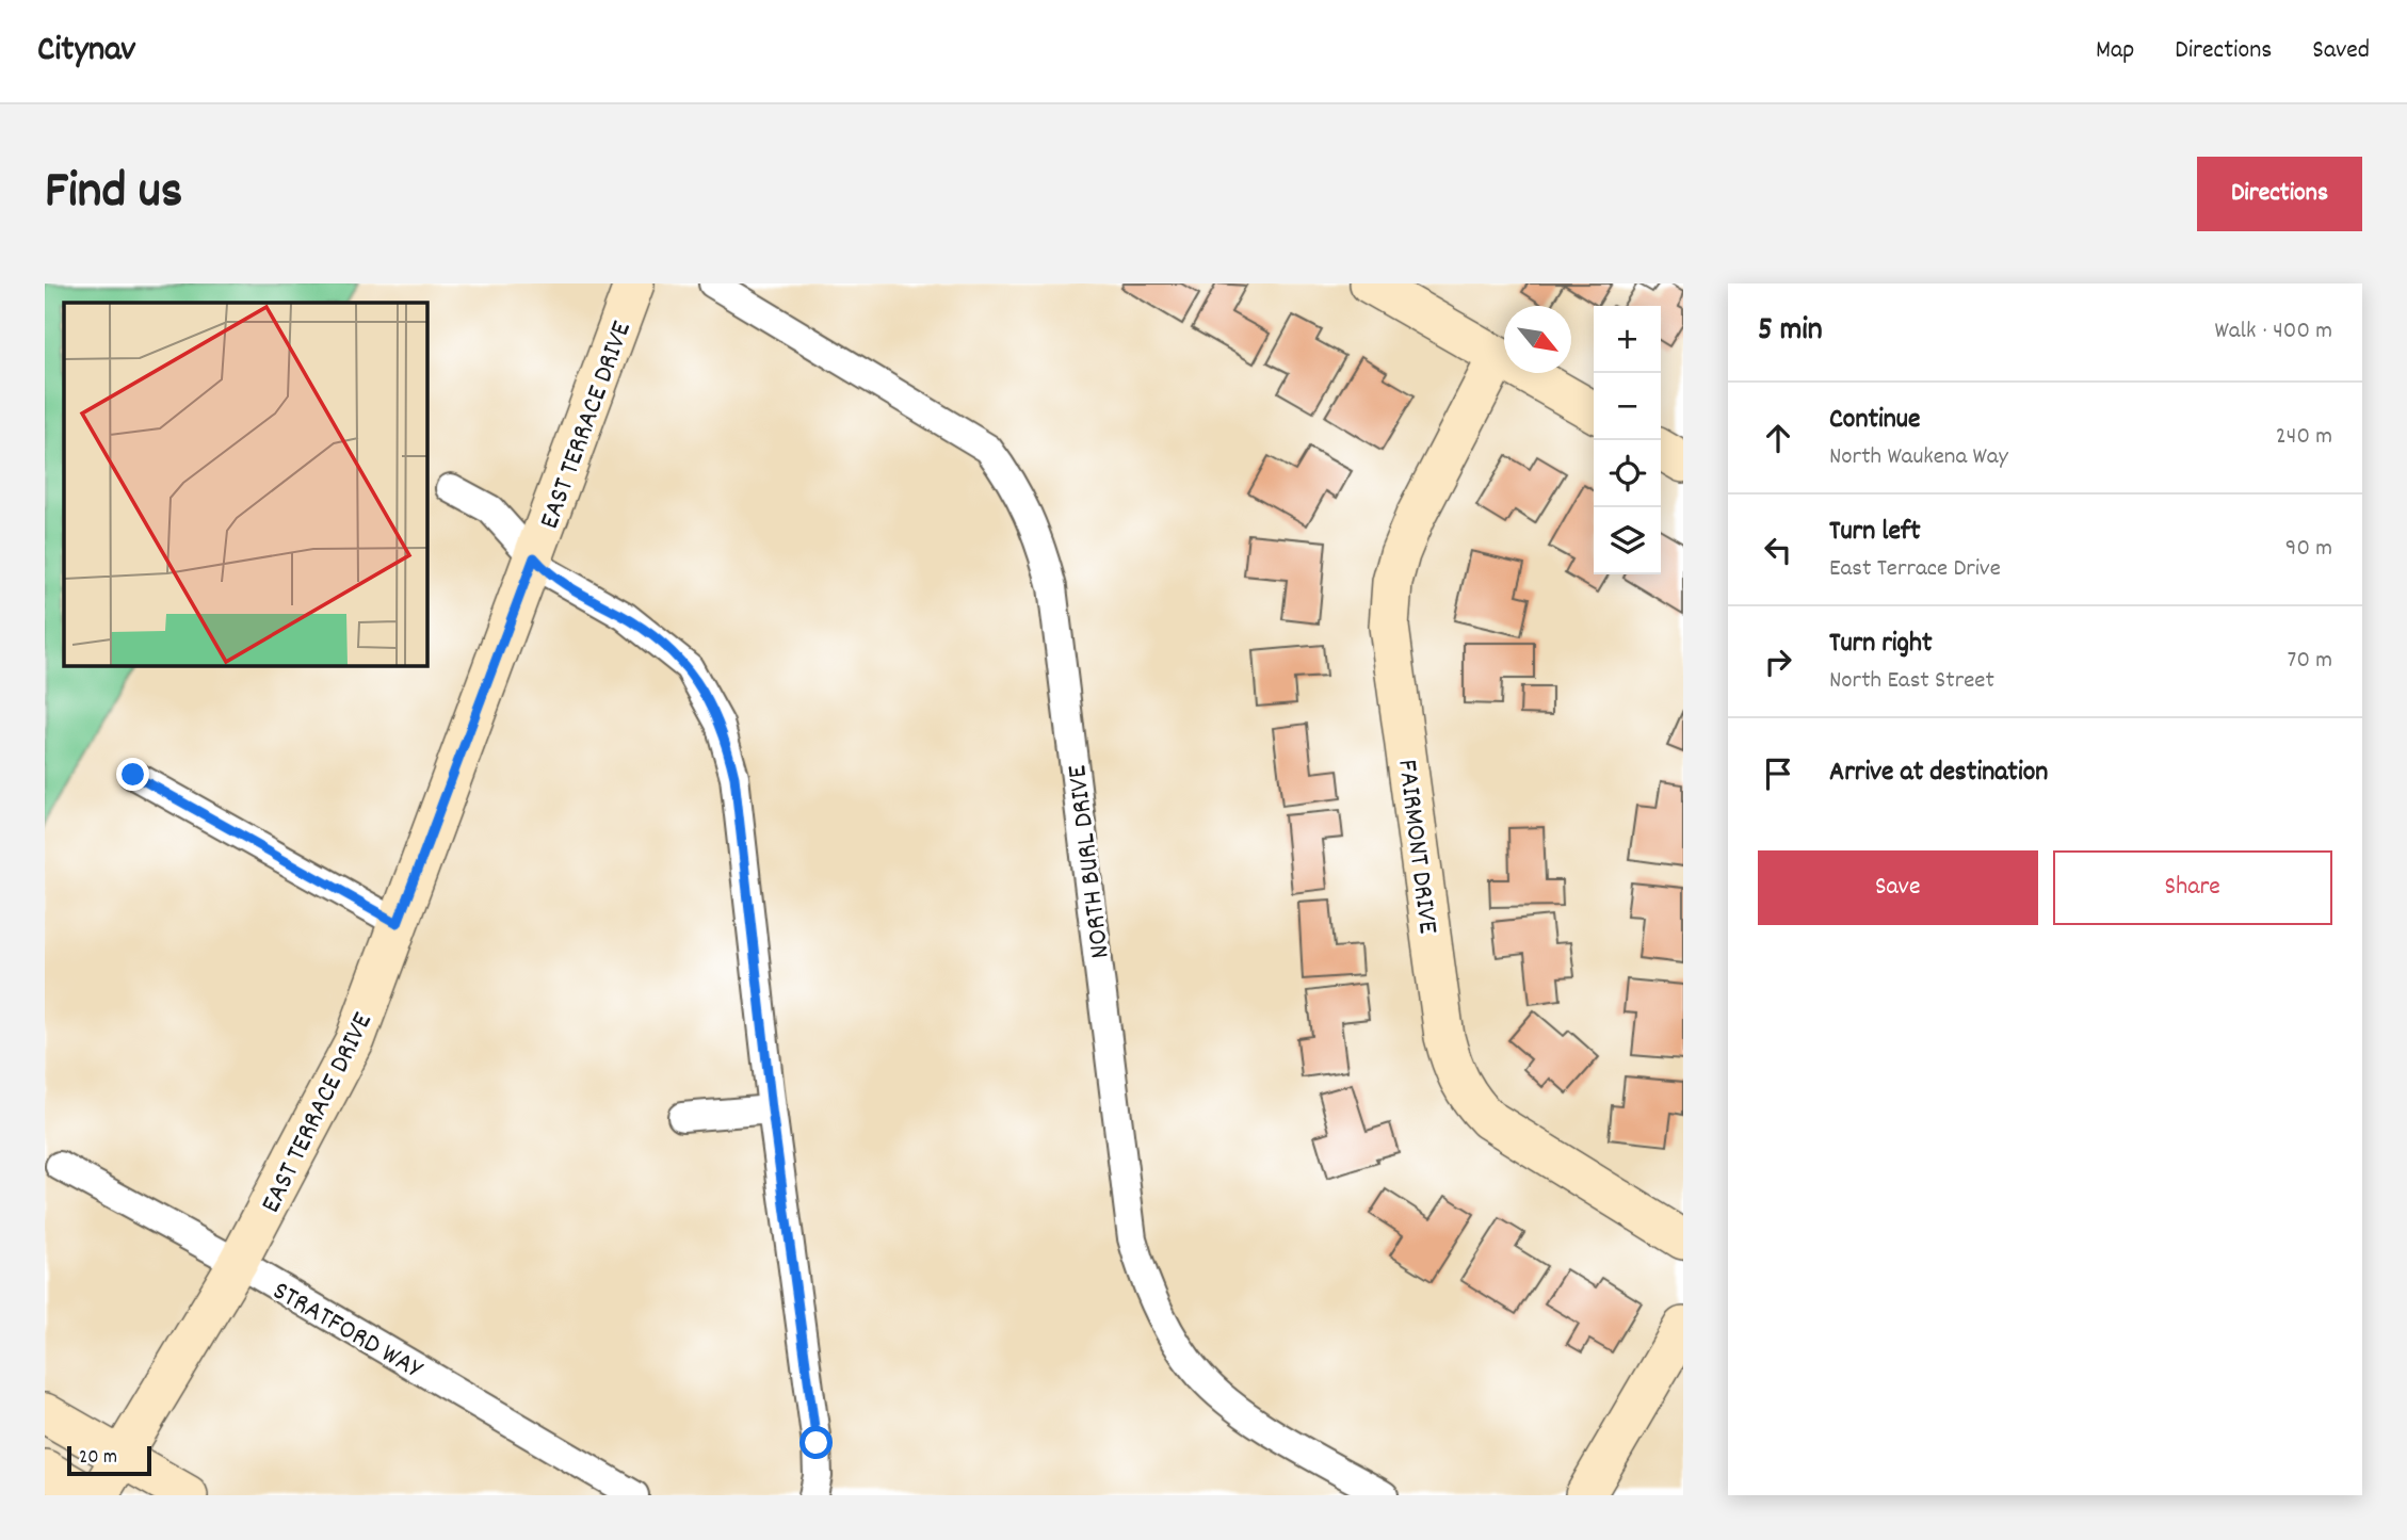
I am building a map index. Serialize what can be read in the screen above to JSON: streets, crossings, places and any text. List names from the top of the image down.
{
  "streets": {
    "street": [
      "EAST TERRACE DRIVE",
      "FAIRMONT DRIVE",
      "NORTH BURL DRIVE",
      "STRATFORD WAY"
    ]
  },
  "crossings": [
    ["EAST TERRACE DRIVE", "STRATFORD WAY"]
  ],
  "scale_bar": "20 m",
  "north": "bottom right",
  "page": {
    "header": "Citynav",
    "nav": ["Map", "Directions", "Saved"],
    "title": "Find us",
    "buttons": [
      "Directions",
      ["Save", "Share"]
    ],
    "heading": ["5 min", "Walk · 400 m"],
    "map_buttons": ["+", "−"],
    "list": [
      ["Continue", "North Waukena Way", "240 m"],
      ["Turn left", "East Terrace Drive", "90 m"],
      ["Turn right", "North East Street", "70 m"],
      "Arrive at destination"
    ],
    "scale": "20 m"
  }
}
